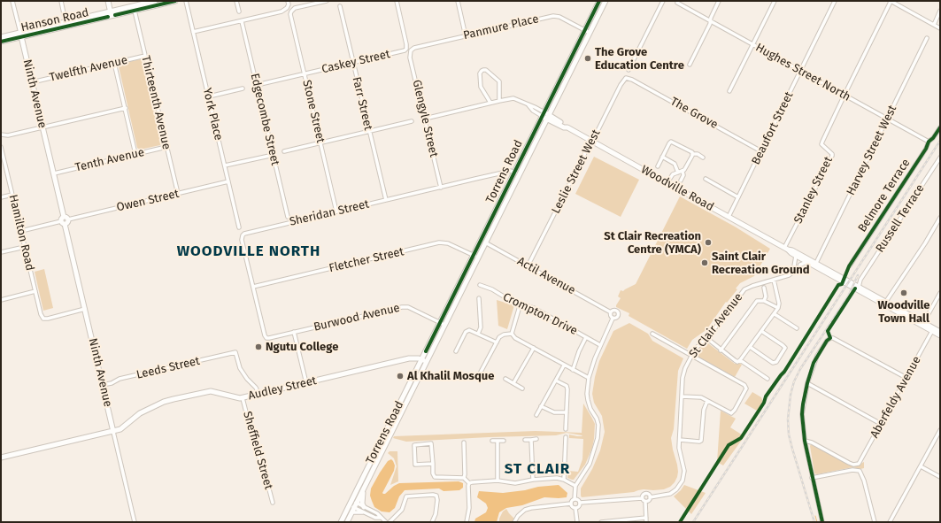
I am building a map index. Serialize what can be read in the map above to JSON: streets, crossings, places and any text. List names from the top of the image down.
{
  "streets": {
    "main road": [
      "Hanson Road",
      "Ninth Avenue",
      "Torrens Road",
      "Woodville Road",
      "Audley Street"
    ],
    "street": [
      "Panmure Place",
      "Caskey Street",
      "Twelfth Avenue",
      "Hughes Street North",
      "Thirteenth Avenue",
      "Farr Street",
      "Stone Street",
      "The Grove",
      "York Place",
      "Glengyle Street",
      "Edgecombe Street",
      "Beaufort Street",
      "Harvey Street West",
      "Tenth Avenue",
      "Leslie Street West",
      "Stanley Street",
      "Belmore Terrace",
      "Owen Street",
      "Sheridan Street",
      "Russell Terrace",
      "Hamilton Road",
      "Fletcher Street",
      "Actil Avenue",
      "Crompton Drive",
      "Burwood Avenue",
      "St Clair Avenue",
      "Leeds Street",
      "Aberfeldy Avenue",
      "Sheffield Street"
    ]
  },
  "crossings": [
    ["Hanson Road", "Ninth Avenue"],
    ["Hanson Road", "Thirteenth Avenue"],
    ["Panmure Place", "Glengyle Street"],
    ["Panmure Place", "Torrens Road"],
    ["Caskey Street", "Farr Street"],
    ["Caskey Street", "Stone Street"],
    ["Caskey Street", "Edgecombe Street"],
    ["Twelfth Avenue", "Ninth Avenue"],
    ["Twelfth Avenue", "Thirteenth Avenue"],
    ["Hughes Street North", "Beaufort Street"],
    ["Hughes Street North", "Harvey Street West"],
    ["Hughes Street North", "Stanley Street"],
    ["Hughes Street North", "Belmore Terrace"],
    ["Ninth Avenue", "Tenth Avenue"],
    ["Ninth Avenue", "Owen Street"],
    ["Ninth Avenue", "Hamilton Road"],
    ["Ninth Avenue", "Leeds Street"],
    ["Ninth Avenue", "Audley Street"],
    ["Thirteenth Avenue", "Tenth Avenue"],
    ["Thirteenth Avenue", "Owen Street"],
    ["Farr Street", "Sheridan Street"],
    ["Stone Street", "Sheridan Street"],
    ["The Grove", "Beaufort Street"],
    ["The Grove", "Leslie Street West"],
    ["York Place", "Owen Street"],
    ["Glengyle Street", "Woodville Road"],
    ["Glengyle Street", "Sheridan Street"],
    ["Beaufort Street", "Woodville Road"],
    ["Harvey Street West", "Woodville Road"],
    ["Torrens Road", "Woodville Road"],
    ["Torrens Road", "Sheridan Street"],
    ["Torrens Road", "Fletcher Street"],
    ["Torrens Road", "Actil Avenue"],
    ["Torrens Road", "Burwood Avenue"],
    ["Torrens Road", "Audley Street"],
    ["Leslie Street West", "Woodville Road"],
    ["Leslie Street West", "Actil Avenue"],
    ["Woodville Road", "Stanley Street"],
    ["Woodville Road", "Russell Terrace"],
    ["Woodville Road", "St Clair Avenue"],
    ["Woodville Road", "Aberfeldy Avenue"],
    ["Owen Street", "Hamilton Road"],
    ["Sheridan Street", "Fletcher Street"],
    ["Sheridan Street", "Burwood Avenue"],
    ["Leeds Street", "Audley Street"],
    ["Audley Street", "Sheffield Street"]
  ],
  "districts": ["WOODVILLE NORTH", "ST CLAIR"],
  "places": [
    "The Grove Education Centre",
    "St Clair Recreation Centre (YMCA)",
    "Saint Clair Recreation Ground",
    "Woodville Town Hall",
    "Ngutu College",
    "Al Khalil Mosque"
  ]
}
